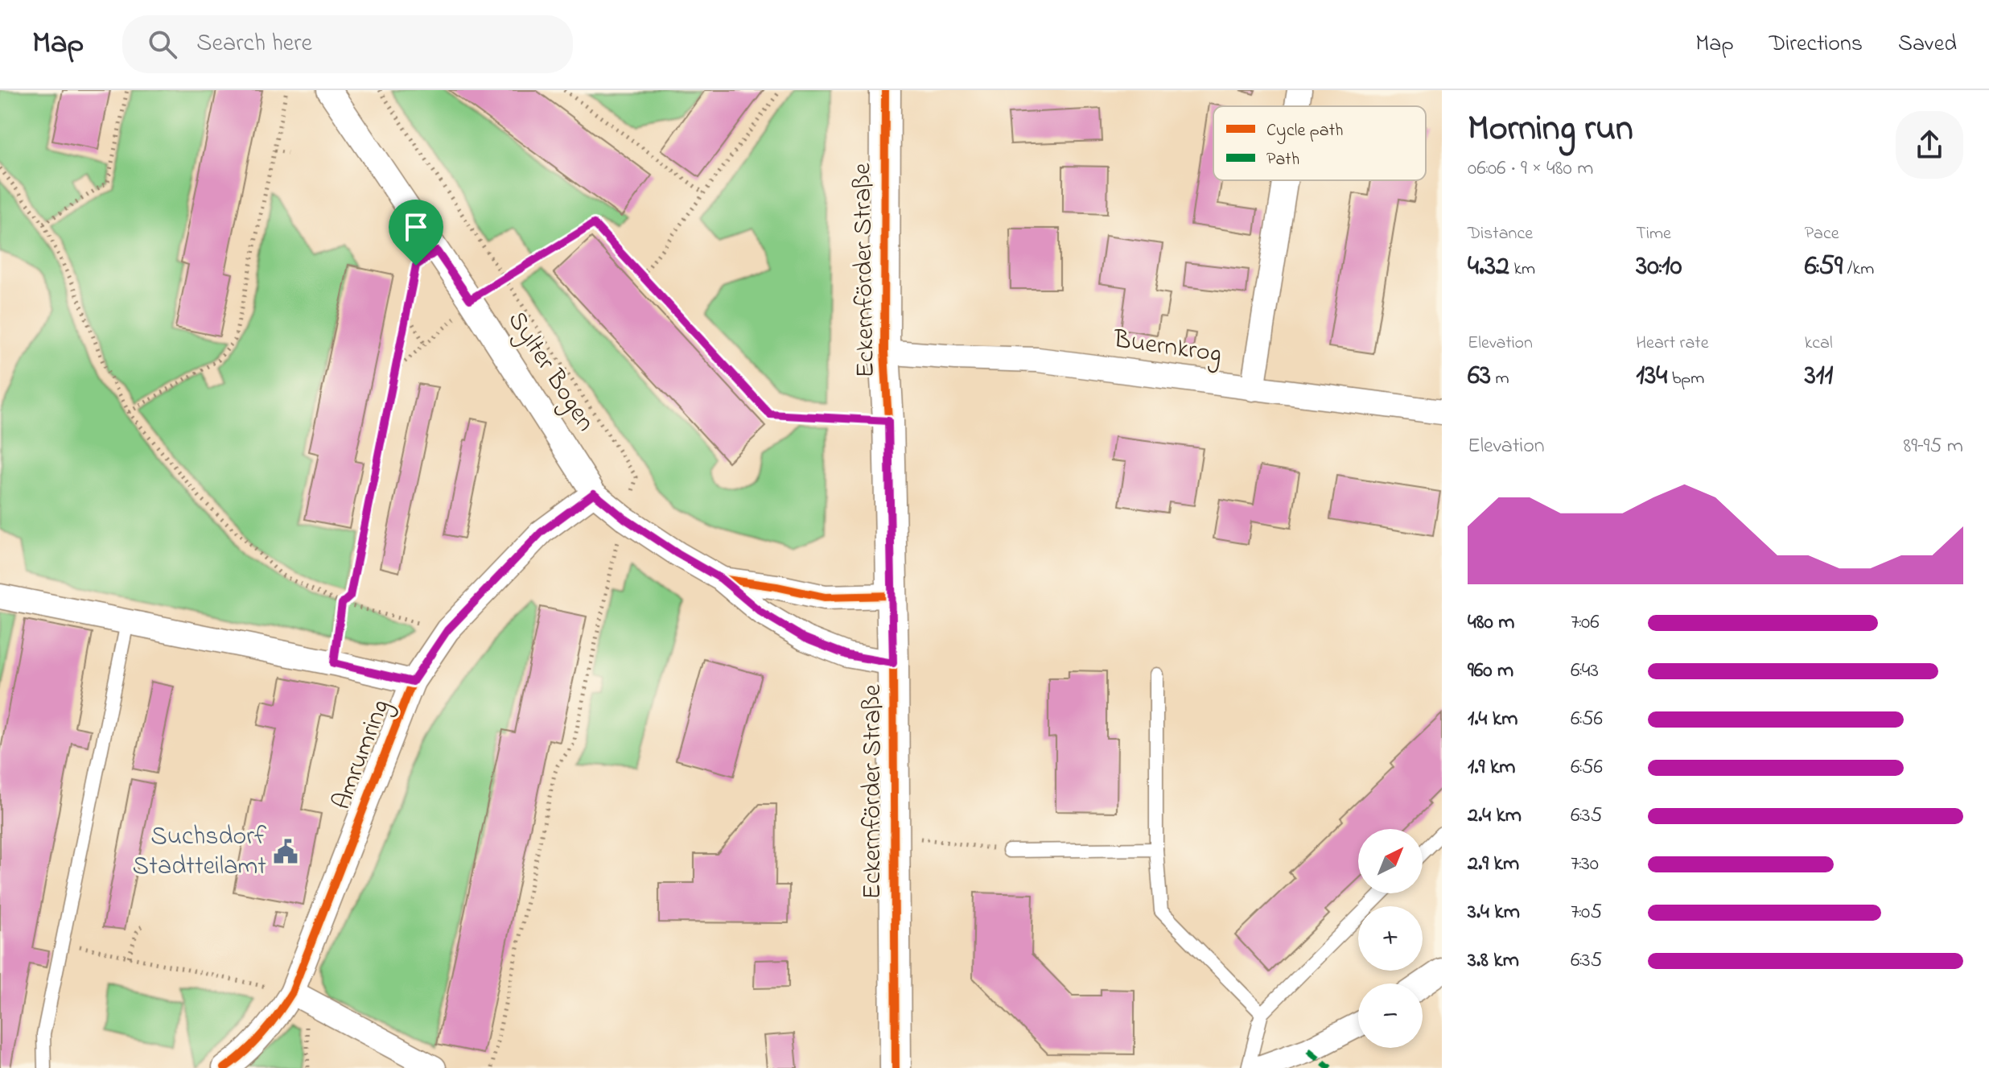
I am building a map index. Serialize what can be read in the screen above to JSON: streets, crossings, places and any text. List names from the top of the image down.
{
  "streets": {
    "street": [
      "Eckernförder Straße",
      "Buernkrog",
      "Sylter Bogen",
      "Amrumring"
    ]
  },
  "crossings": [
    ["Eckernförder Straße", "Buernkrog"],
    ["Eckernförder Straße", "Sylter Bogen"],
    ["Sylter Bogen", "Amrumring"]
  ],
  "places": {
    "public building": ["Suchsdorf Stadtteilamt"]
  },
  "legend": ["Cycle path", "Path"],
  "north": "top right",
  "page": {
    "header": "Map",
    "search": "Search here",
    "nav": ["Map", "Directions", "Saved"],
    "heading": ["Morning run", "06:06 · 9 × 480 m"],
    "stats": [
      ["Distance", "4.32 km"],
      ["Time", "30:10"],
      ["Pace", "6:59 /km"],
      ["Elevation", "63 m"],
      ["Heart rate", "134 bpm"],
      ["kcal", "311"]
    ],
    "chart": ["Elevation", "89–95 m"],
    "list": [
      {
        "name": "480 m",
        "note": "7:06"
      },
      {
        "name": "960 m",
        "note": "6:43"
      },
      {
        "name": "1.4 km",
        "note": "6:56"
      },
      {
        "name": "1.9 km",
        "note": "6:56"
      },
      {
        "name": "2.4 km",
        "note": "6:35"
      },
      {
        "name": "2.9 km",
        "note": "7:30"
      },
      {
        "name": "3.4 km",
        "note": "7:05"
      },
      {
        "name": "3.8 km",
        "note": "6:35"
      }
    ],
    "map_buttons": ["+", "−"]
  }
}
